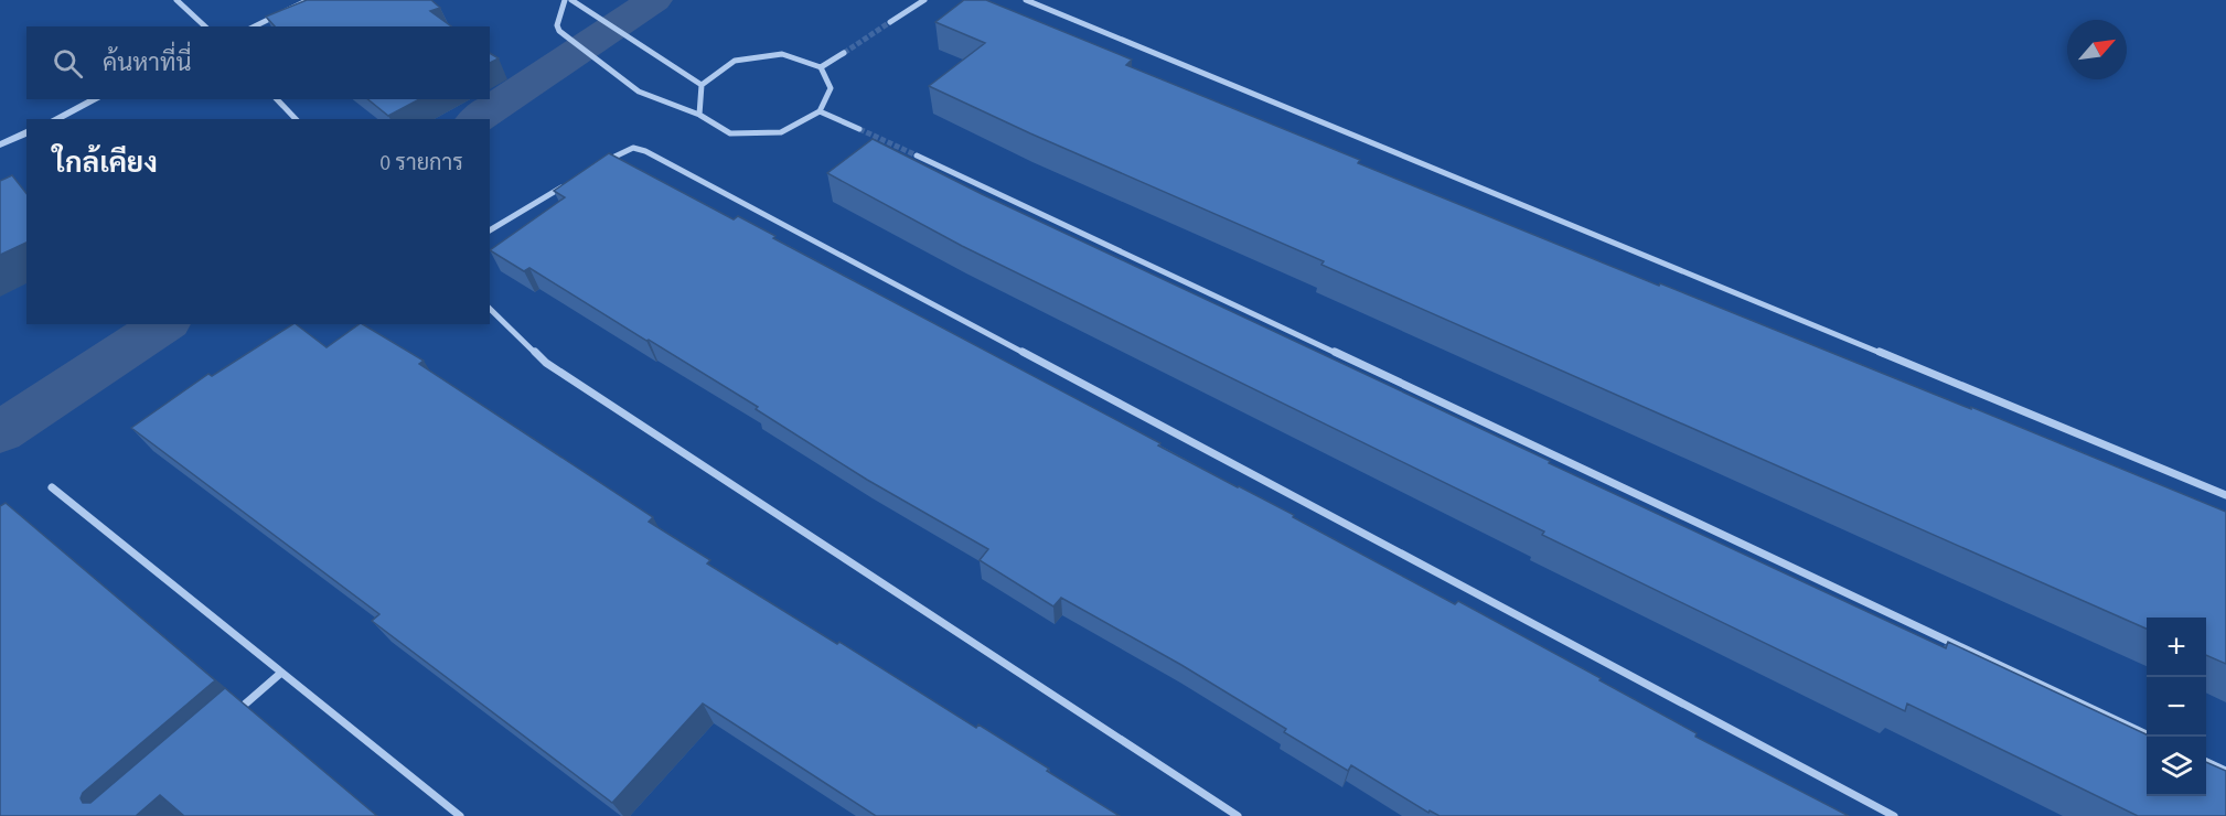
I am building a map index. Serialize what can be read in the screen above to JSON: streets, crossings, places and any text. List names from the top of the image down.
{
  "north": "top right",
  "page": {
    "search": "ค้นหาที่นี่",
    "heading": ["ใกล้เคียง", "0 รายการ"],
    "map_buttons": ["+", "−"]
  }
}
